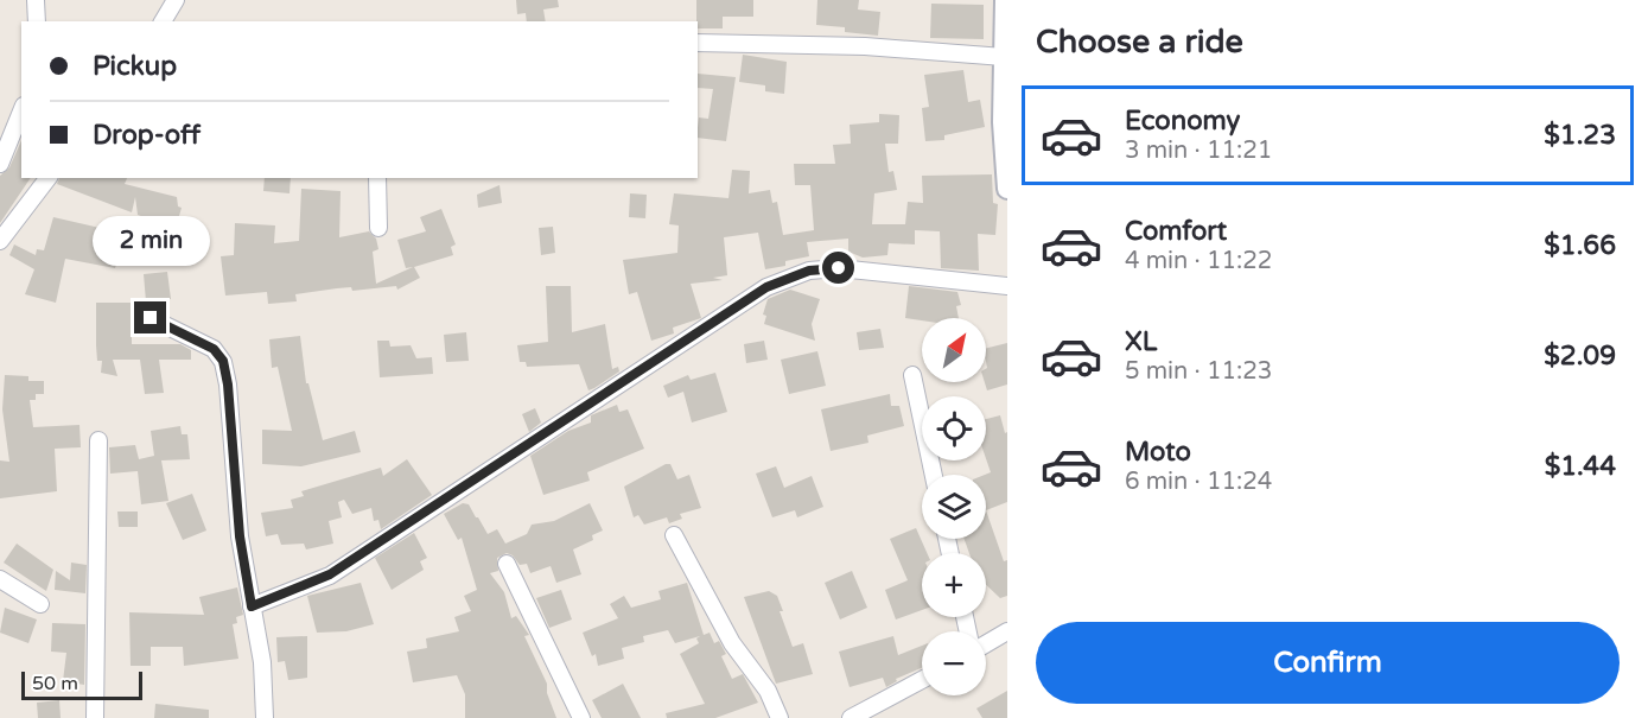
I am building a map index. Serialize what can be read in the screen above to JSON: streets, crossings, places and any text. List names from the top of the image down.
{
  "scale_bar": "50 m",
  "north": "top right",
  "page": {
    "heading": "Choose a ride",
    "banner": ["Pickup", "Drop-off"],
    "list": [
      {
        "name": "Economy",
        "note": "3 min · 11:21",
        "value": "$1.23"
      },
      {
        "name": "Comfort",
        "note": "4 min · 11:22",
        "value": "$1.66"
      },
      {
        "name": "XL",
        "note": "5 min · 11:23",
        "value": "$2.09"
      },
      {
        "name": "Moto",
        "note": "6 min · 11:24",
        "value": "$1.44"
      }
    ],
    "bubble": "2 min",
    "map_buttons": ["+", "−"],
    "buttons": "Confirm",
    "scale": "50 m"
  }
}
